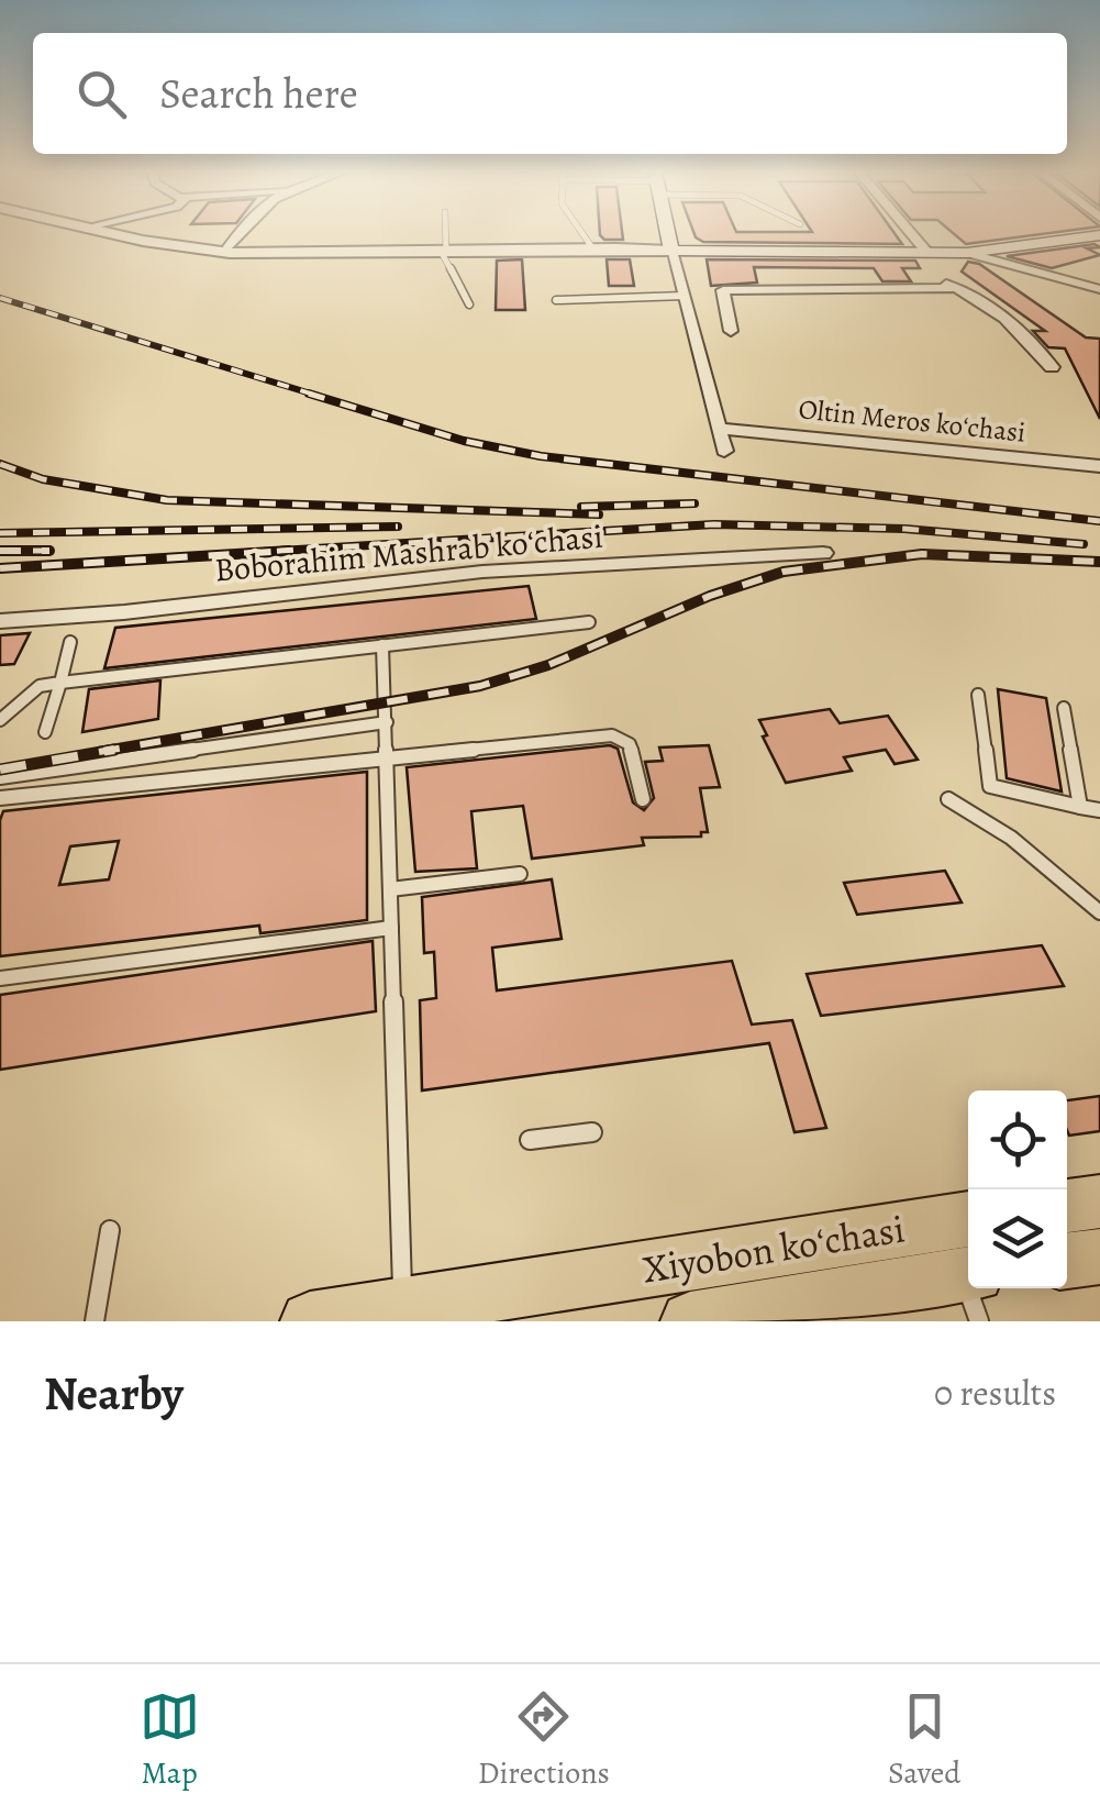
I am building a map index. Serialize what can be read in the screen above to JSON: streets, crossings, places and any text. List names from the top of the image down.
{
  "streets": {
    "main road": ["Xiyobon koʻchasi"],
    "street": ["Oltin Meros koʻchasi", "Boborahim Mashrab koʻchasi"]
  },
  "page": {
    "search": "Search here",
    "heading": ["Nearby", "0 results"],
    "nav": ["Map", "Directions", "Saved"]
  }
}
